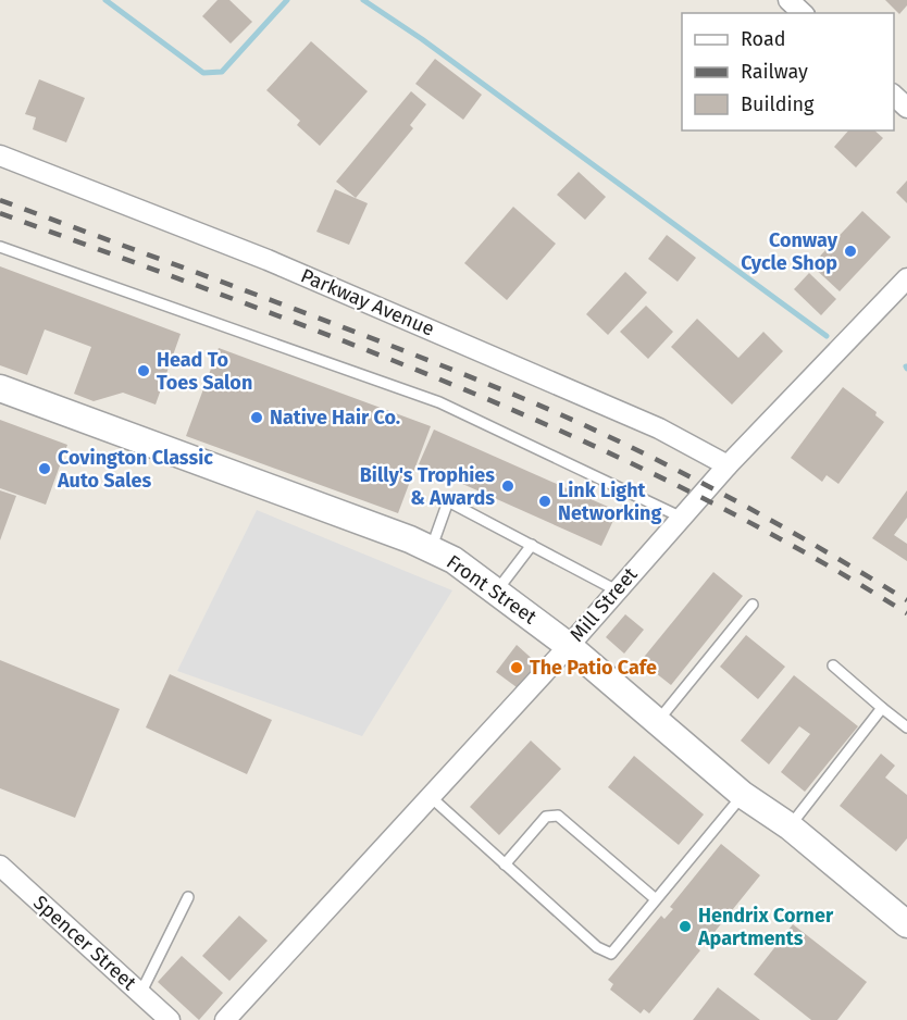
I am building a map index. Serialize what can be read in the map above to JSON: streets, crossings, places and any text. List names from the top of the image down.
{
  "streets": {
    "street": [
      "Parkway Avenue",
      "Front Street",
      "Mill Street",
      "Spencer Street"
    ]
  },
  "crossings": [
    ["Parkway Avenue", "Mill Street"],
    ["Front Street", "Mill Street"]
  ],
  "places": [
    "Conway Cycle Shop",
    "Head To Toes Salon",
    "Native Hair Co.",
    "Covington Classic Auto Sales",
    "Billy's Trophies & Awards",
    "Link Light Networking",
    "The Patio Cafe",
    "Hendrix Corner Apartments"
  ],
  "legend": ["Road", "Railway", "Building"]
}
